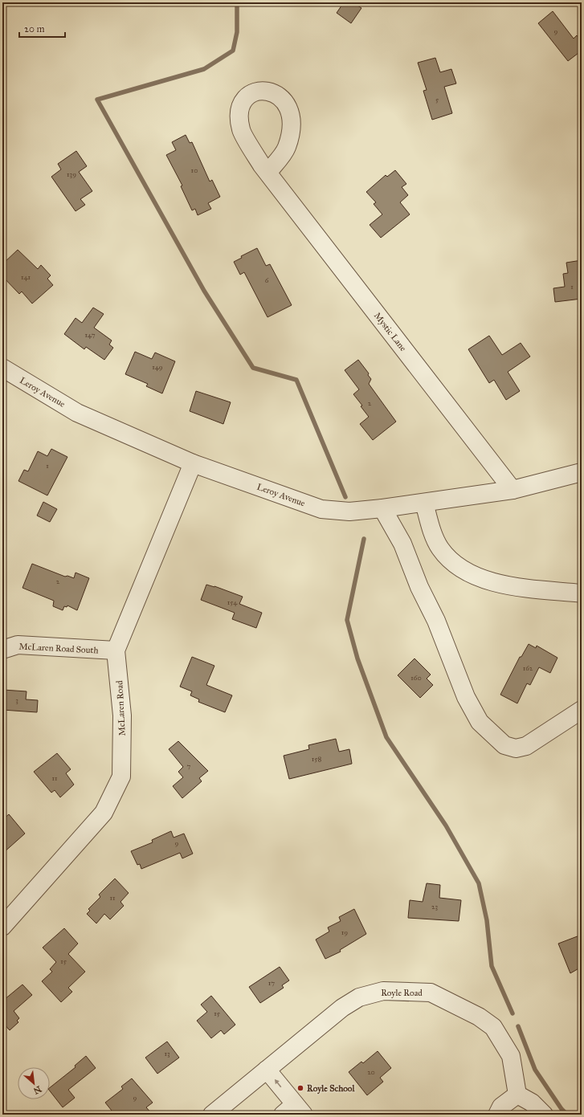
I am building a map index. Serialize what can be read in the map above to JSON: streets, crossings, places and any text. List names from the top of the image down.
{
  "streets": {
    "street": [
      "Mystic Lane",
      "Leroy Avenue",
      "McLaren Road South",
      "McLaren Road",
      "Royle Road"
    ]
  },
  "crossings": [
    ["Mystic Lane", "Leroy Avenue"],
    ["Leroy Avenue", "McLaren Road"],
    ["McLaren Road South", "McLaren Road"]
  ],
  "places": ["Royle School"],
  "house_numbers": [
    "9",
    "5",
    "10",
    "139",
    "141",
    "6",
    "1",
    "147",
    "149",
    "2",
    "1",
    "2",
    "154",
    "162",
    "160",
    "3",
    "158",
    "7",
    "11",
    "9",
    "11",
    "23",
    "19",
    "15",
    "17",
    "15",
    "13",
    "20",
    "9"
  ],
  "scale_bar": "20 m",
  "north": "bottom right"
}
